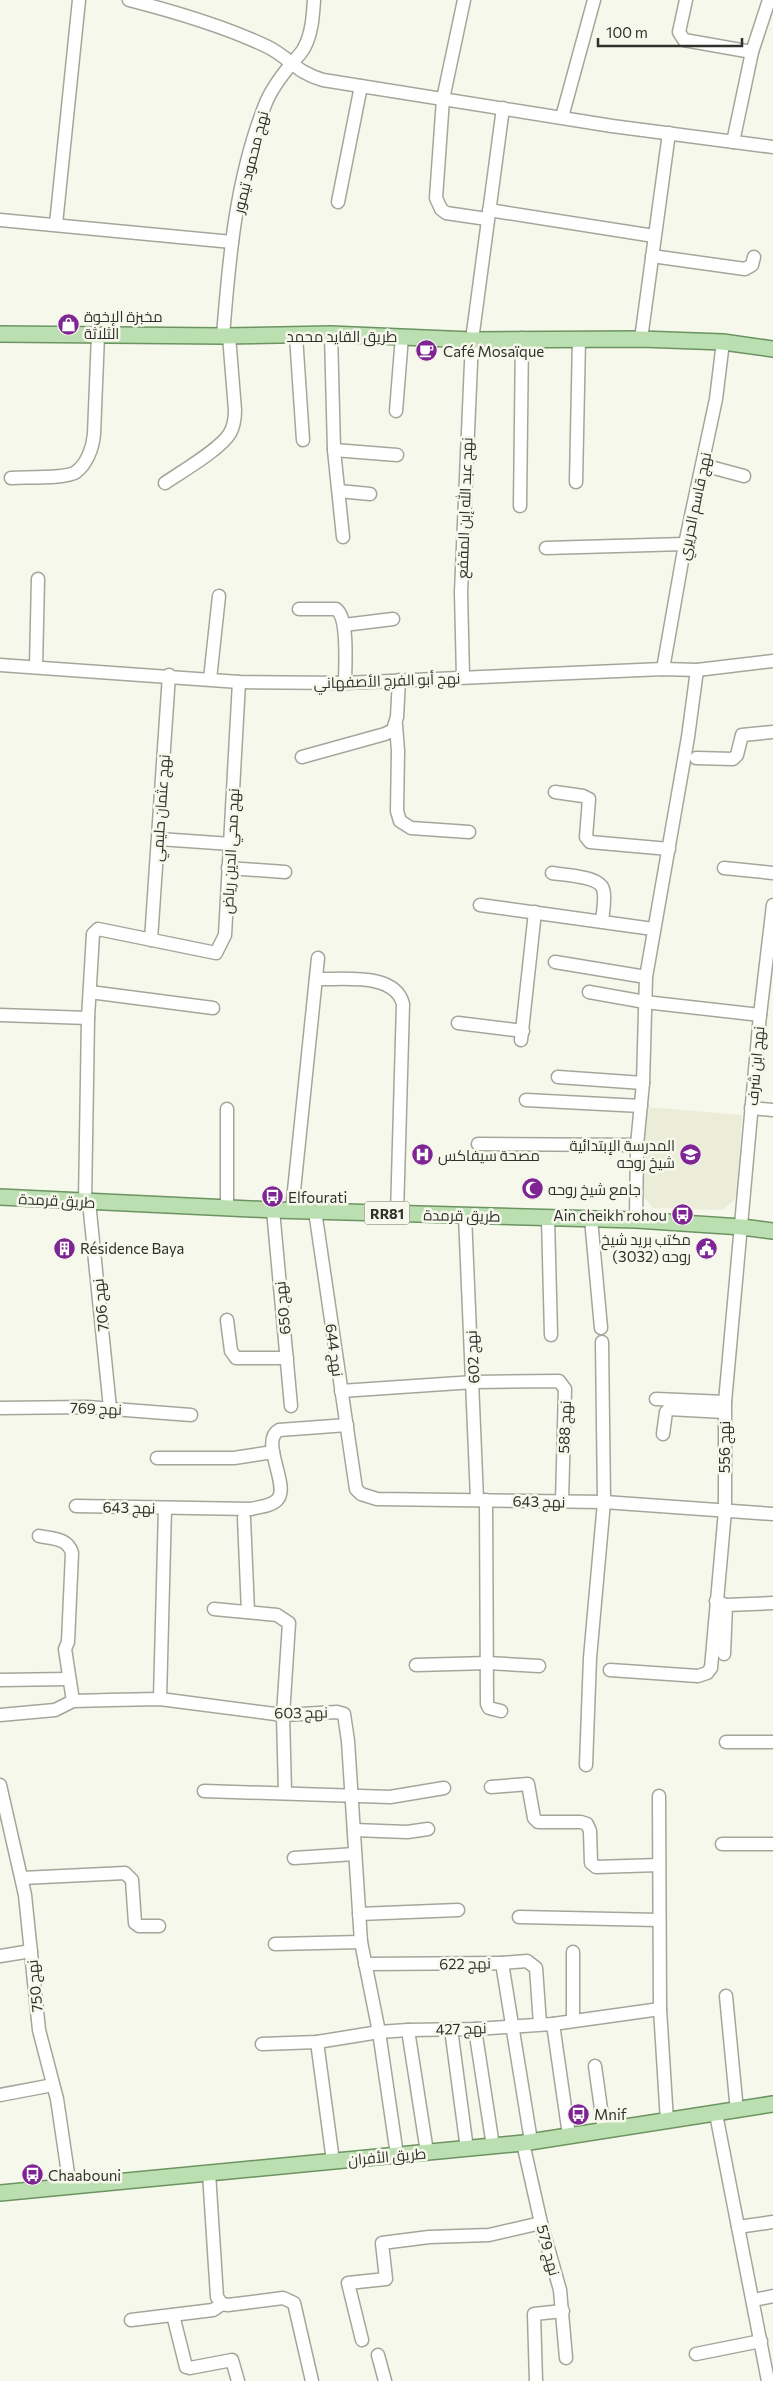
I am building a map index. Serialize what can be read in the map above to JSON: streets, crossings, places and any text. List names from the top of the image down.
{
  "streets": {
    "main road": [
      "طريق القايد محمد",
      "طريق قرمدة",
      "RR81",
      "طريق الأفران"
    ],
    "street": [
      "نهج محمود تيمور",
      "نهج قاسم الحريري",
      "نهج عبد الله إبن المقفع",
      "نهج أبو الفرج الأصفهاني",
      "نهج عثمان حليمي",
      "نهج محي الدين رياض",
      "نهج ابن شرف",
      "نهج 706",
      "نهج 650",
      "نهج 644",
      "نهج 602",
      "نهج 769",
      "نهج 588",
      "نهج 556",
      "نهج 643",
      "نهج 603",
      "نهج 622",
      "نهج 750",
      "نهج 427",
      "نهج 579"
    ]
  },
  "crossings": [
    ["نهج محمود تيمور", "طريق القايد محمد"],
    ["طريق القايد محمد", "نهج قاسم الحريري"],
    ["طريق القايد محمد", "نهج عبد الله إبن المقفع"],
    ["نهج قاسم الحريري", "نهج أبو الفرج الأصفهاني"],
    ["نهج عبد الله إبن المقفع", "نهج أبو الفرج الأصفهاني"],
    ["نهج أبو الفرج الأصفهاني", "نهج عثمان حليمي"],
    ["نهج أبو الفرج الأصفهاني", "نهج محي الدين رياض"],
    ["نهج عثمان حليمي", "نهج محي الدين رياض"],
    ["نهج عثمان حليمي", "نهج 706"],
    ["نهج محي الدين رياض", "نهج 706"],
    ["نهج ابن شرف", "طريق قرمدة"],
    ["نهج ابن شرف", "نهج 556"],
    ["طريق قرمدة", "نهج 706"],
    ["طريق قرمدة", "نهج 650"],
    ["طريق قرمدة", "نهج 644"],
    ["طريق قرمدة", "نهج 602"],
    ["طريق قرمدة", "نهج 556"],
    ["نهج 706", "نهج 769"],
    ["نهج 644", "نهج 643"],
    ["نهج 602", "نهج 588"],
    ["نهج 602", "نهج 643"],
    ["نهج 588", "نهج 643"],
    ["نهج 556", "نهج 643"],
    ["نهج 603", "نهج 622"],
    ["نهج 603", "نهج 427"],
    ["نهج 603", "طريق الأفران"],
    ["نهج 622", "نهج 427"],
    ["نهج 622", "طريق الأفران"],
    ["نهج 622", "نهج 579"],
    ["نهج 750", "طريق الأفران"],
    ["طريق الأفران", "نهج 579"]
  ],
  "places": {
    "shop": ["مخبزة الإخوة الثلاثة"],
    "cafe": ["Café Mosaïque"],
    "school or university": ["المدرسة الإبتدائية شيخ روحه"],
    "hospital": ["مصحة سيفاكس"],
    "mosque": ["جامع شيخ روحه"],
    "bus stop": [
      "Elfourati",
      "Ain cheikh rohou",
      "Mnif",
      "Chaabouni"
    ],
    "building": ["Résidence Baya"],
    "public building": ["مكتب بريد شيخ روحه (3032)"]
  },
  "scale_bar": "100 m"
}
